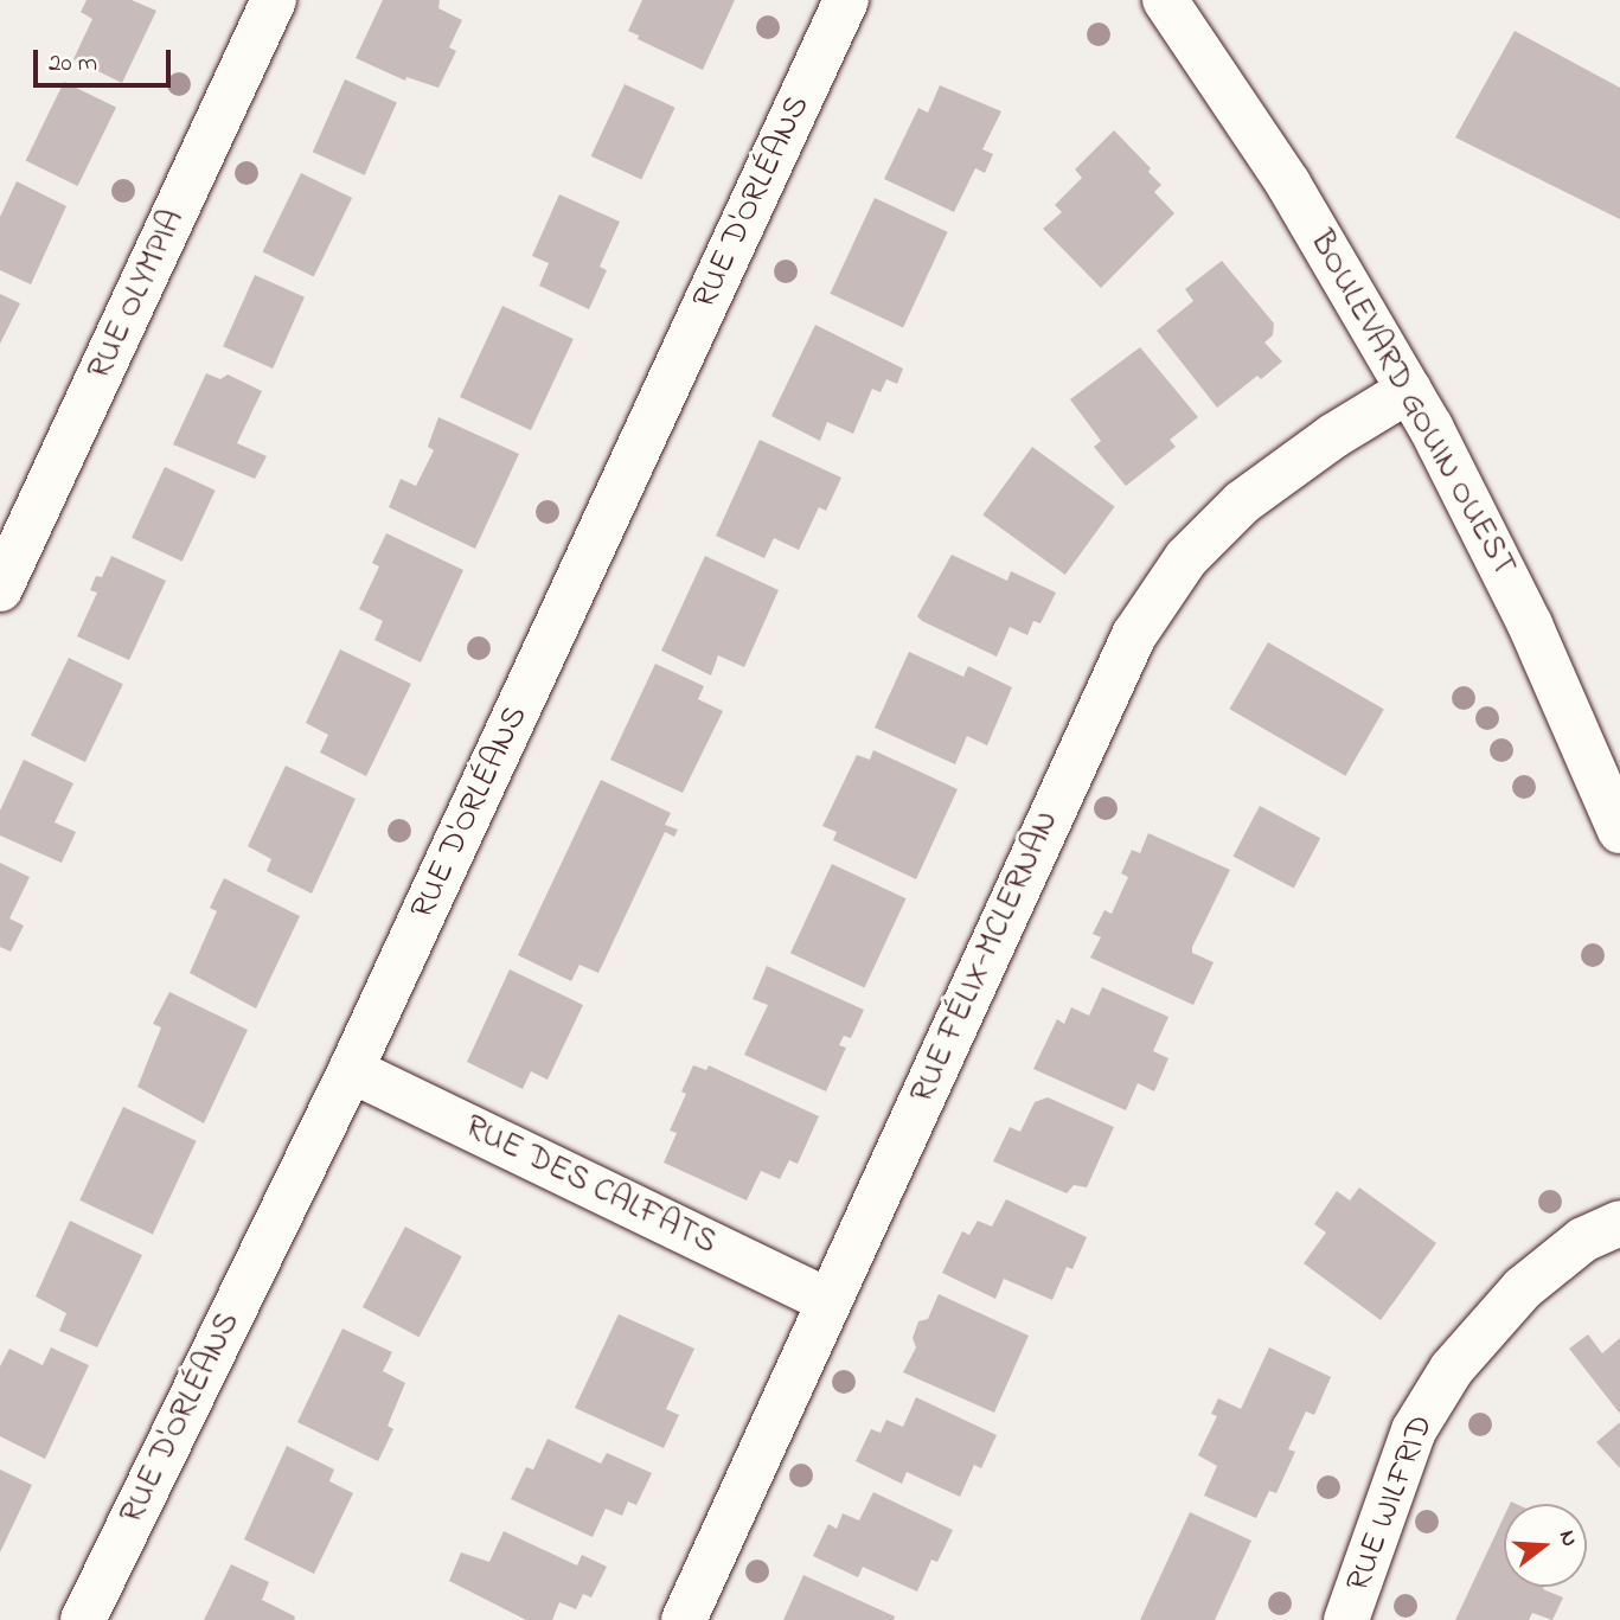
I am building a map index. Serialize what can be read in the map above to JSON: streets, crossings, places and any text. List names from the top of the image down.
{
  "streets": {
    "street": [
      "RUE D'ORLÉANS",
      "RUE OLYMPIA",
      "BOULEVARD GOUIN OUEST",
      "RUE FÉLIX-MCLERNAN",
      "RUE DES CALFATS",
      "RUE WILFRID"
    ]
  },
  "crossings": [
    ["RUE D'ORLÉANS", "RUE DES CALFATS"],
    ["BOULEVARD GOUIN OUEST", "RUE FÉLIX-MCLERNAN"],
    ["RUE FÉLIX-MCLERNAN", "RUE DES CALFATS"]
  ],
  "scale_bar": "20 m",
  "north": "right"
}
